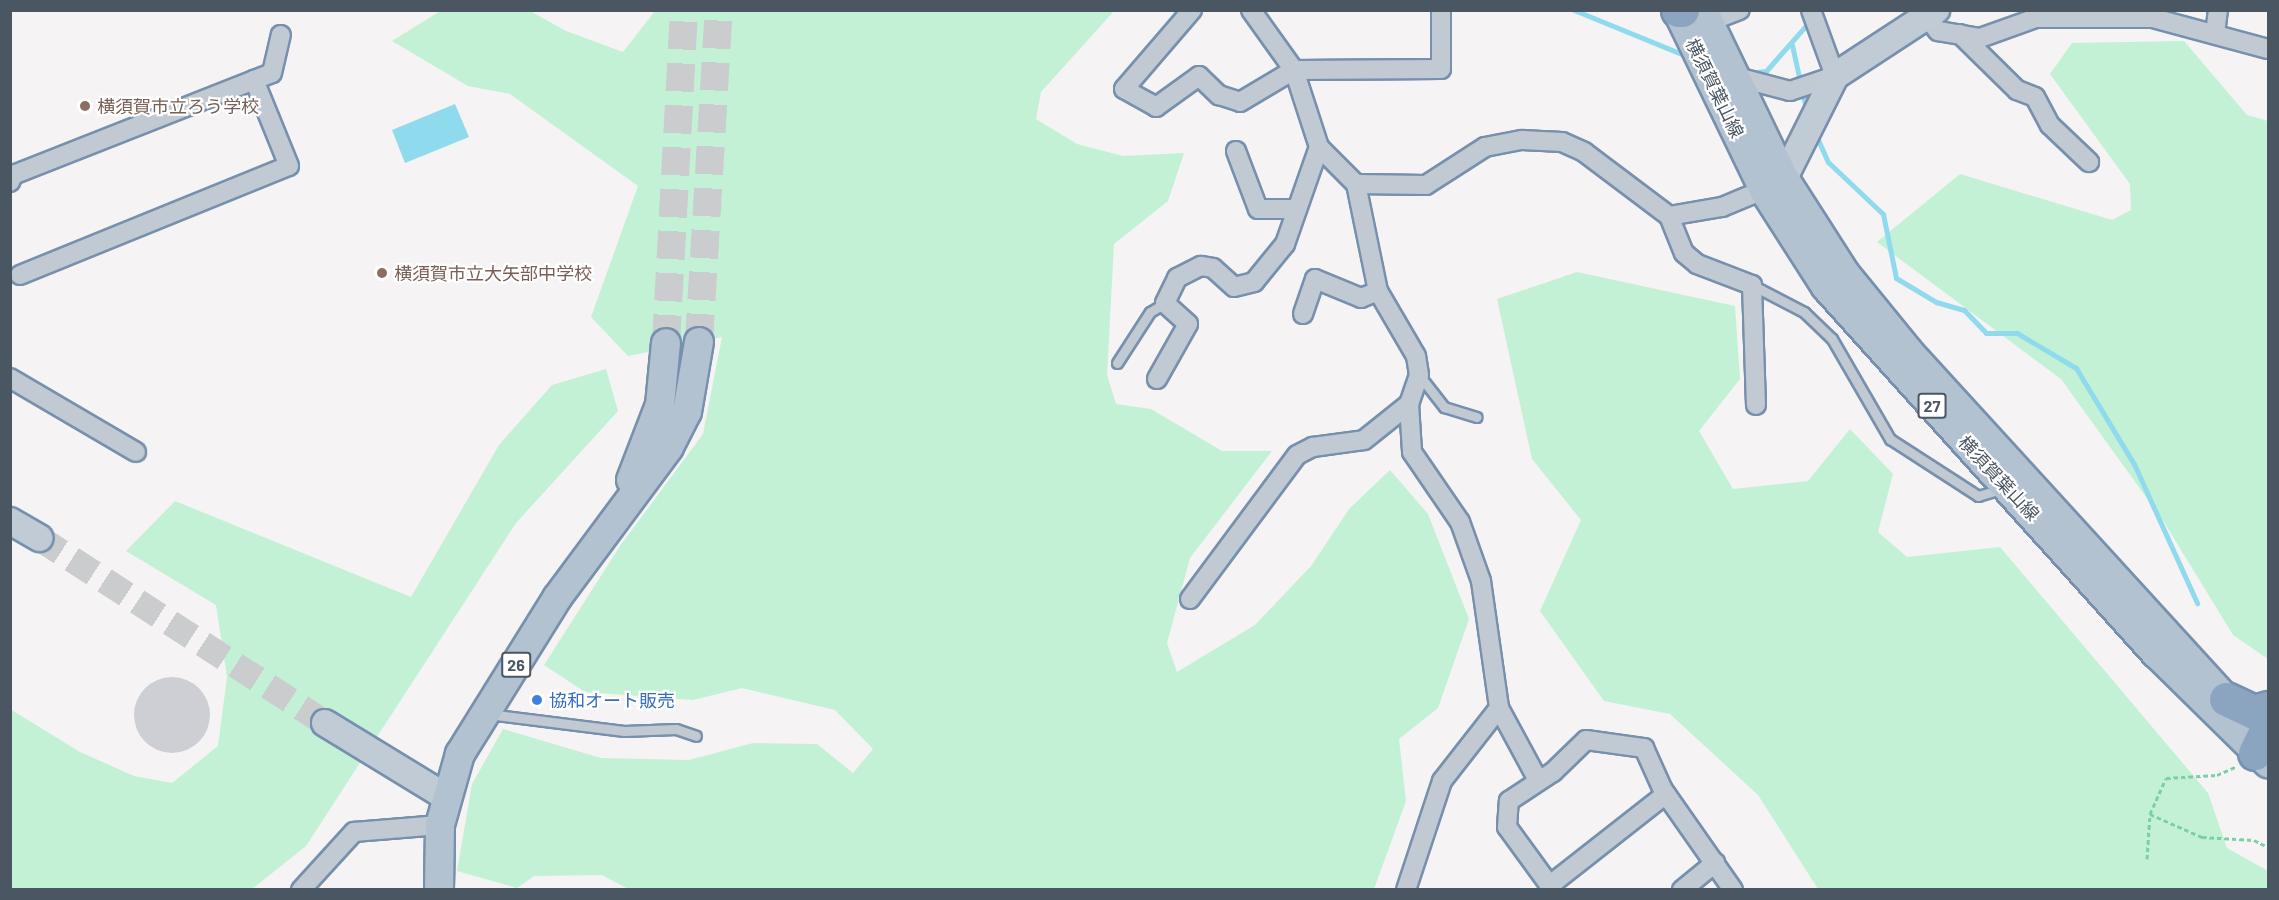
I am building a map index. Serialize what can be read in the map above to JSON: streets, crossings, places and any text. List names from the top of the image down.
{
  "streets": {
    "main road": ["横須賀葉山線", "27", "26"]
  },
  "places": ["横須賀市立ろう学校", "横須賀市立大矢部中学校", "協和オート販売"]
}
